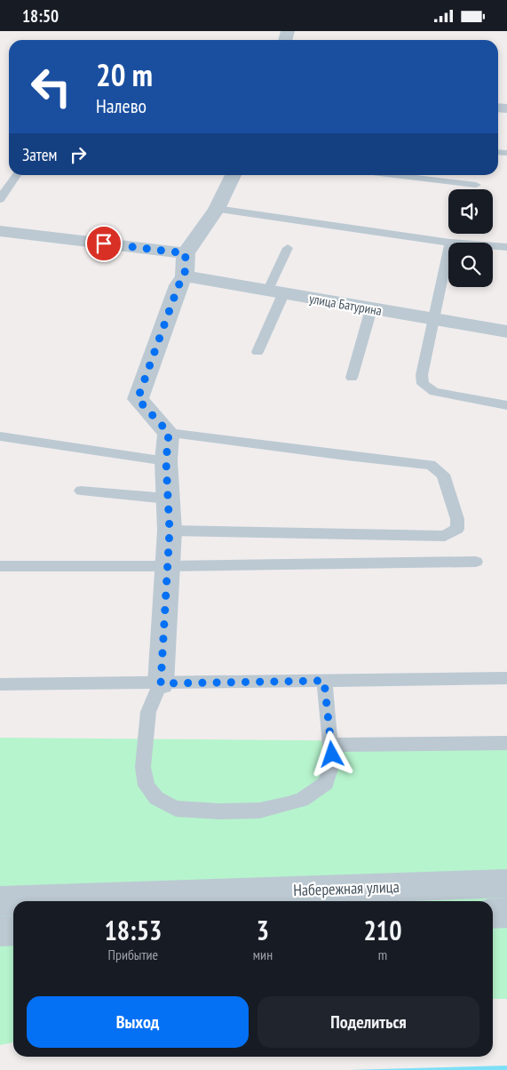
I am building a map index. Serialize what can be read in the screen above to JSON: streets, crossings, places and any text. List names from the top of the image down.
{
  "streets": {
    "street": ["улица Батурина", "Набережная улица"]
  },
  "page": {
    "status": "18:50",
    "turn": ["20 m", "Налево"],
    "then": "Затем",
    "eta": [
      "18:53",
      "Прибытие",
      "3",
      "мин",
      "210",
      "m"
    ],
    "buttons": ["Выход", "Поделиться"]
  }
}
